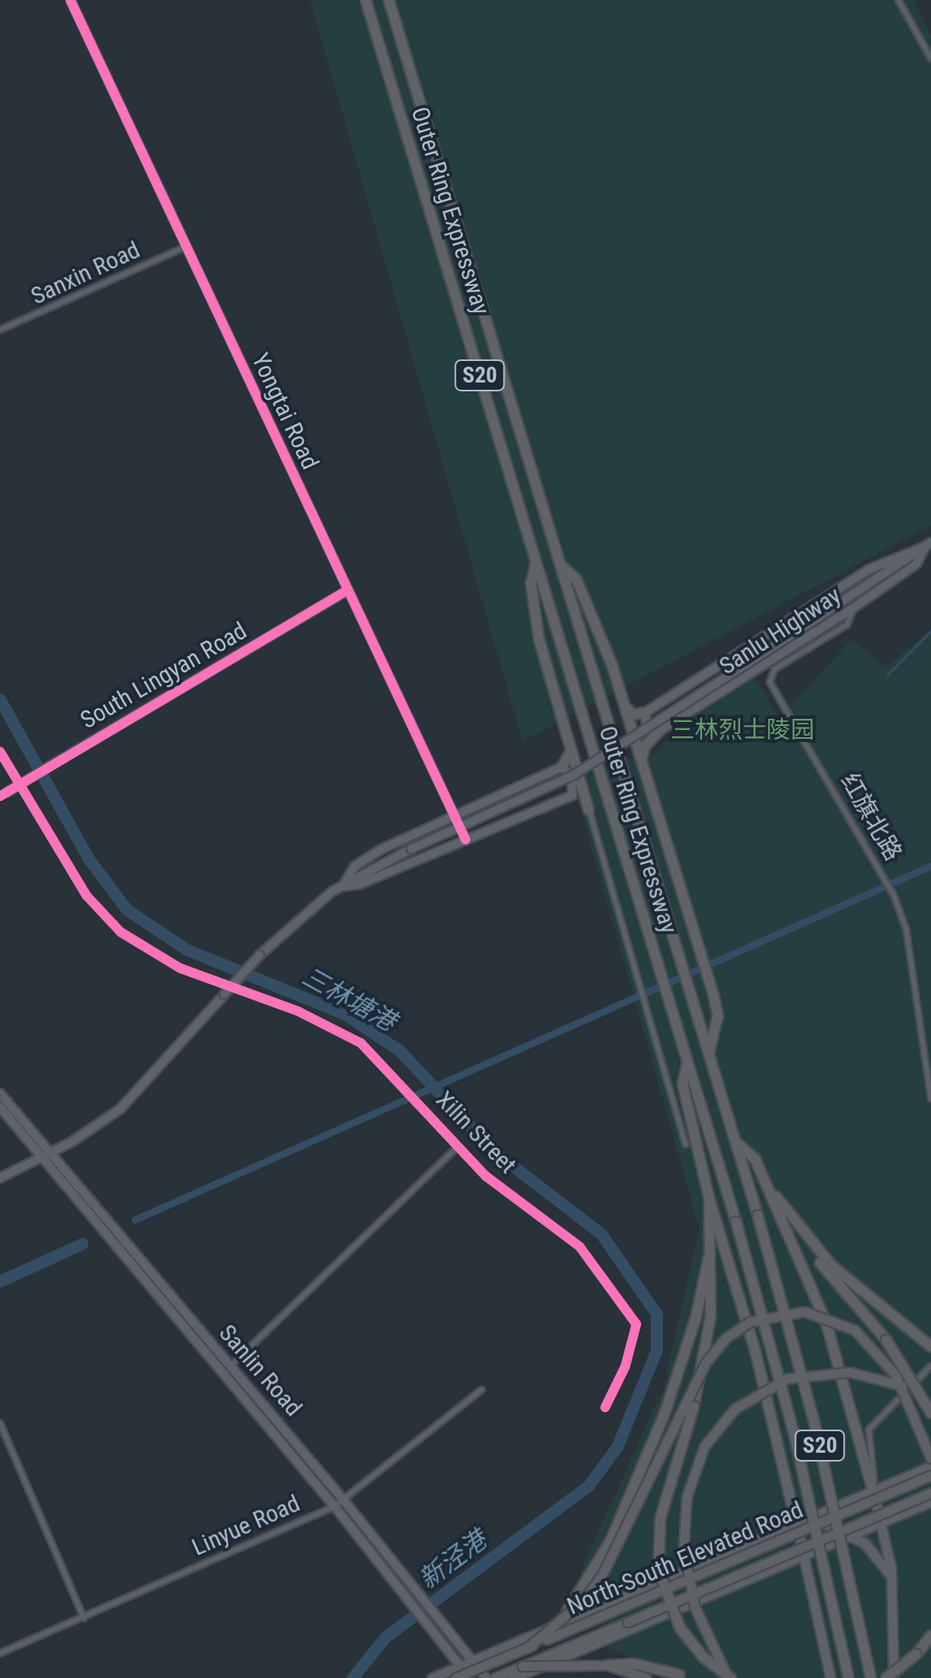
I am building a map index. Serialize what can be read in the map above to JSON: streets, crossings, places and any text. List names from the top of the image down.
{
  "streets": {
    "highway": ["Outer Ring Expressway", "S20", "North-South Elevated Road"],
    "main road": ["Sanlu Highway", "Sanlin Road"],
    "street": [
      "Sanxin Road",
      "Yongtai Road",
      "South Lingyan Road",
      "红旗北路",
      "Xilin Street",
      "Linyue Road"
    ]
  },
  "crossings": [
    ["Sanxin Road", "Yongtai Road"],
    ["Yongtai Road", "South Lingyan Road"],
    ["Sanlu Highway", "红旗北路"],
    ["Sanlin Road", "Linyue Road"]
  ],
  "water": ["三林塘港", "新泾港"],
  "parks": ["三林烈士陵园"]
}
